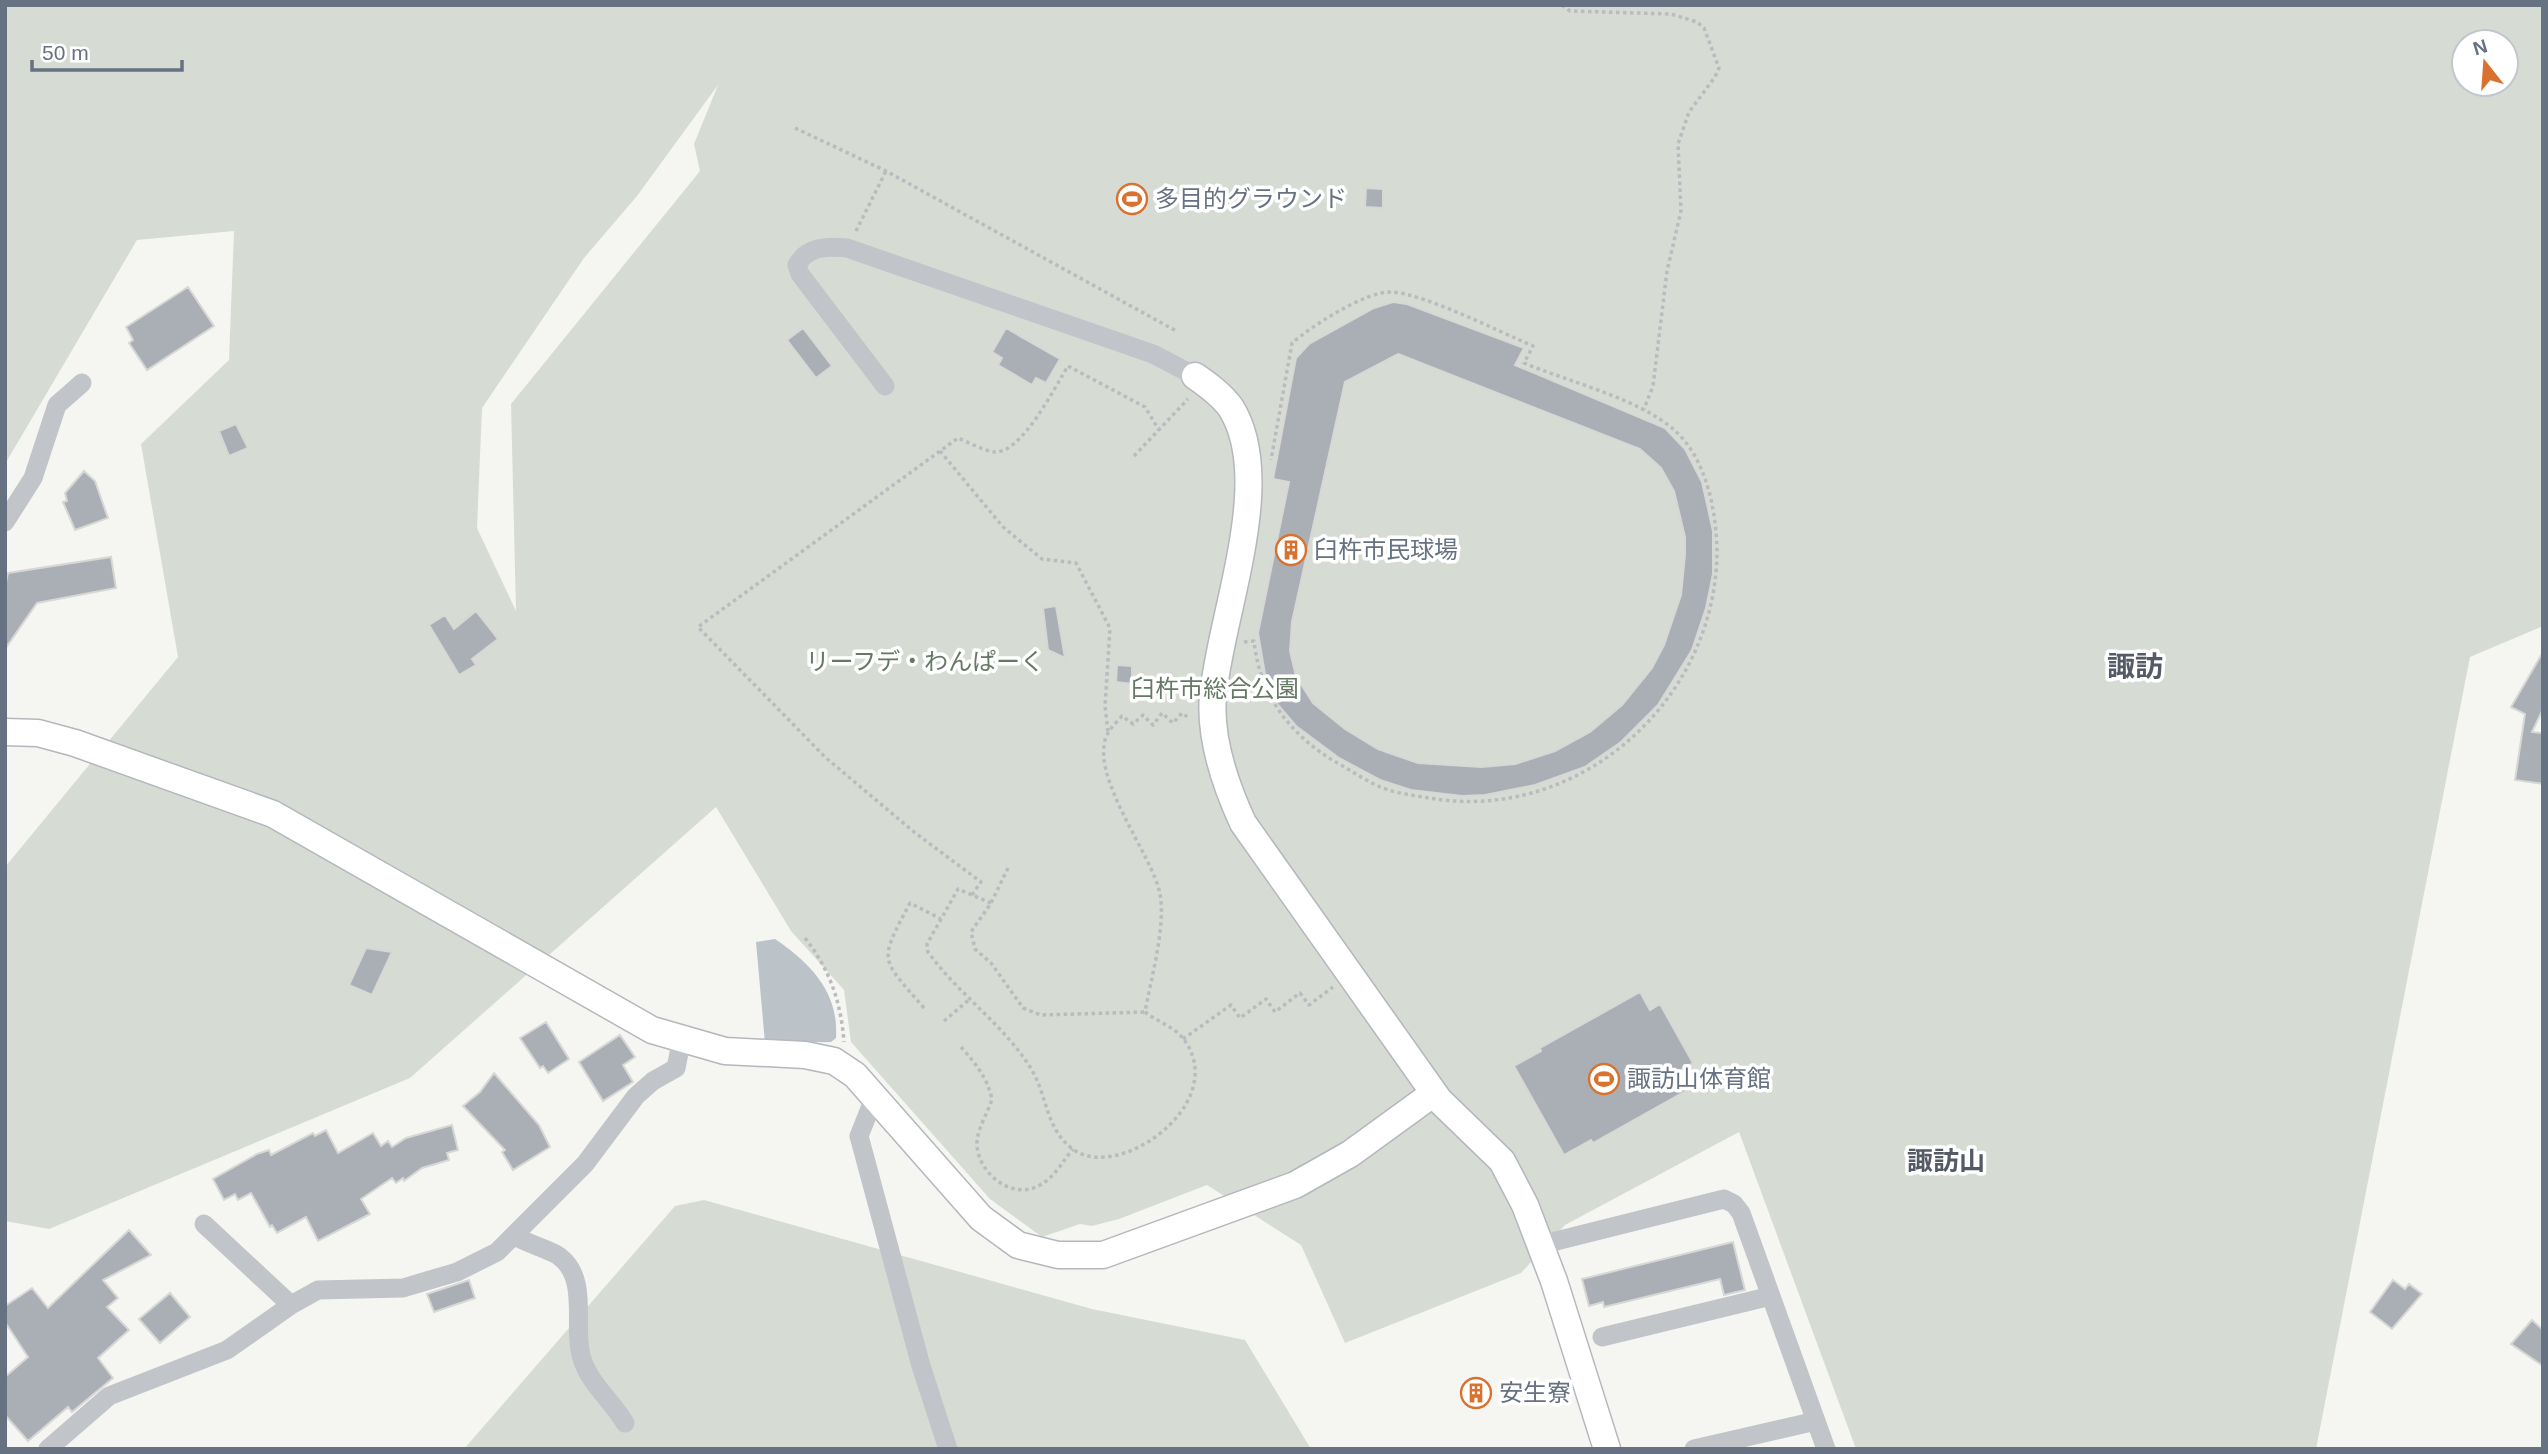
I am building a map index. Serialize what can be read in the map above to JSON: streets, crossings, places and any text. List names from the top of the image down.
{
  "districts": ["諏訪", "諏訪山"],
  "parks": ["リーフデ・わんぱーく", "臼杵市総合公園"],
  "places": {
    "sports": ["多目的グラウンド", "諏訪山体育館"],
    "building": ["臼杵市民球場", "安生寮"]
  },
  "scale_bar": "50 m",
  "north": "top"
}
